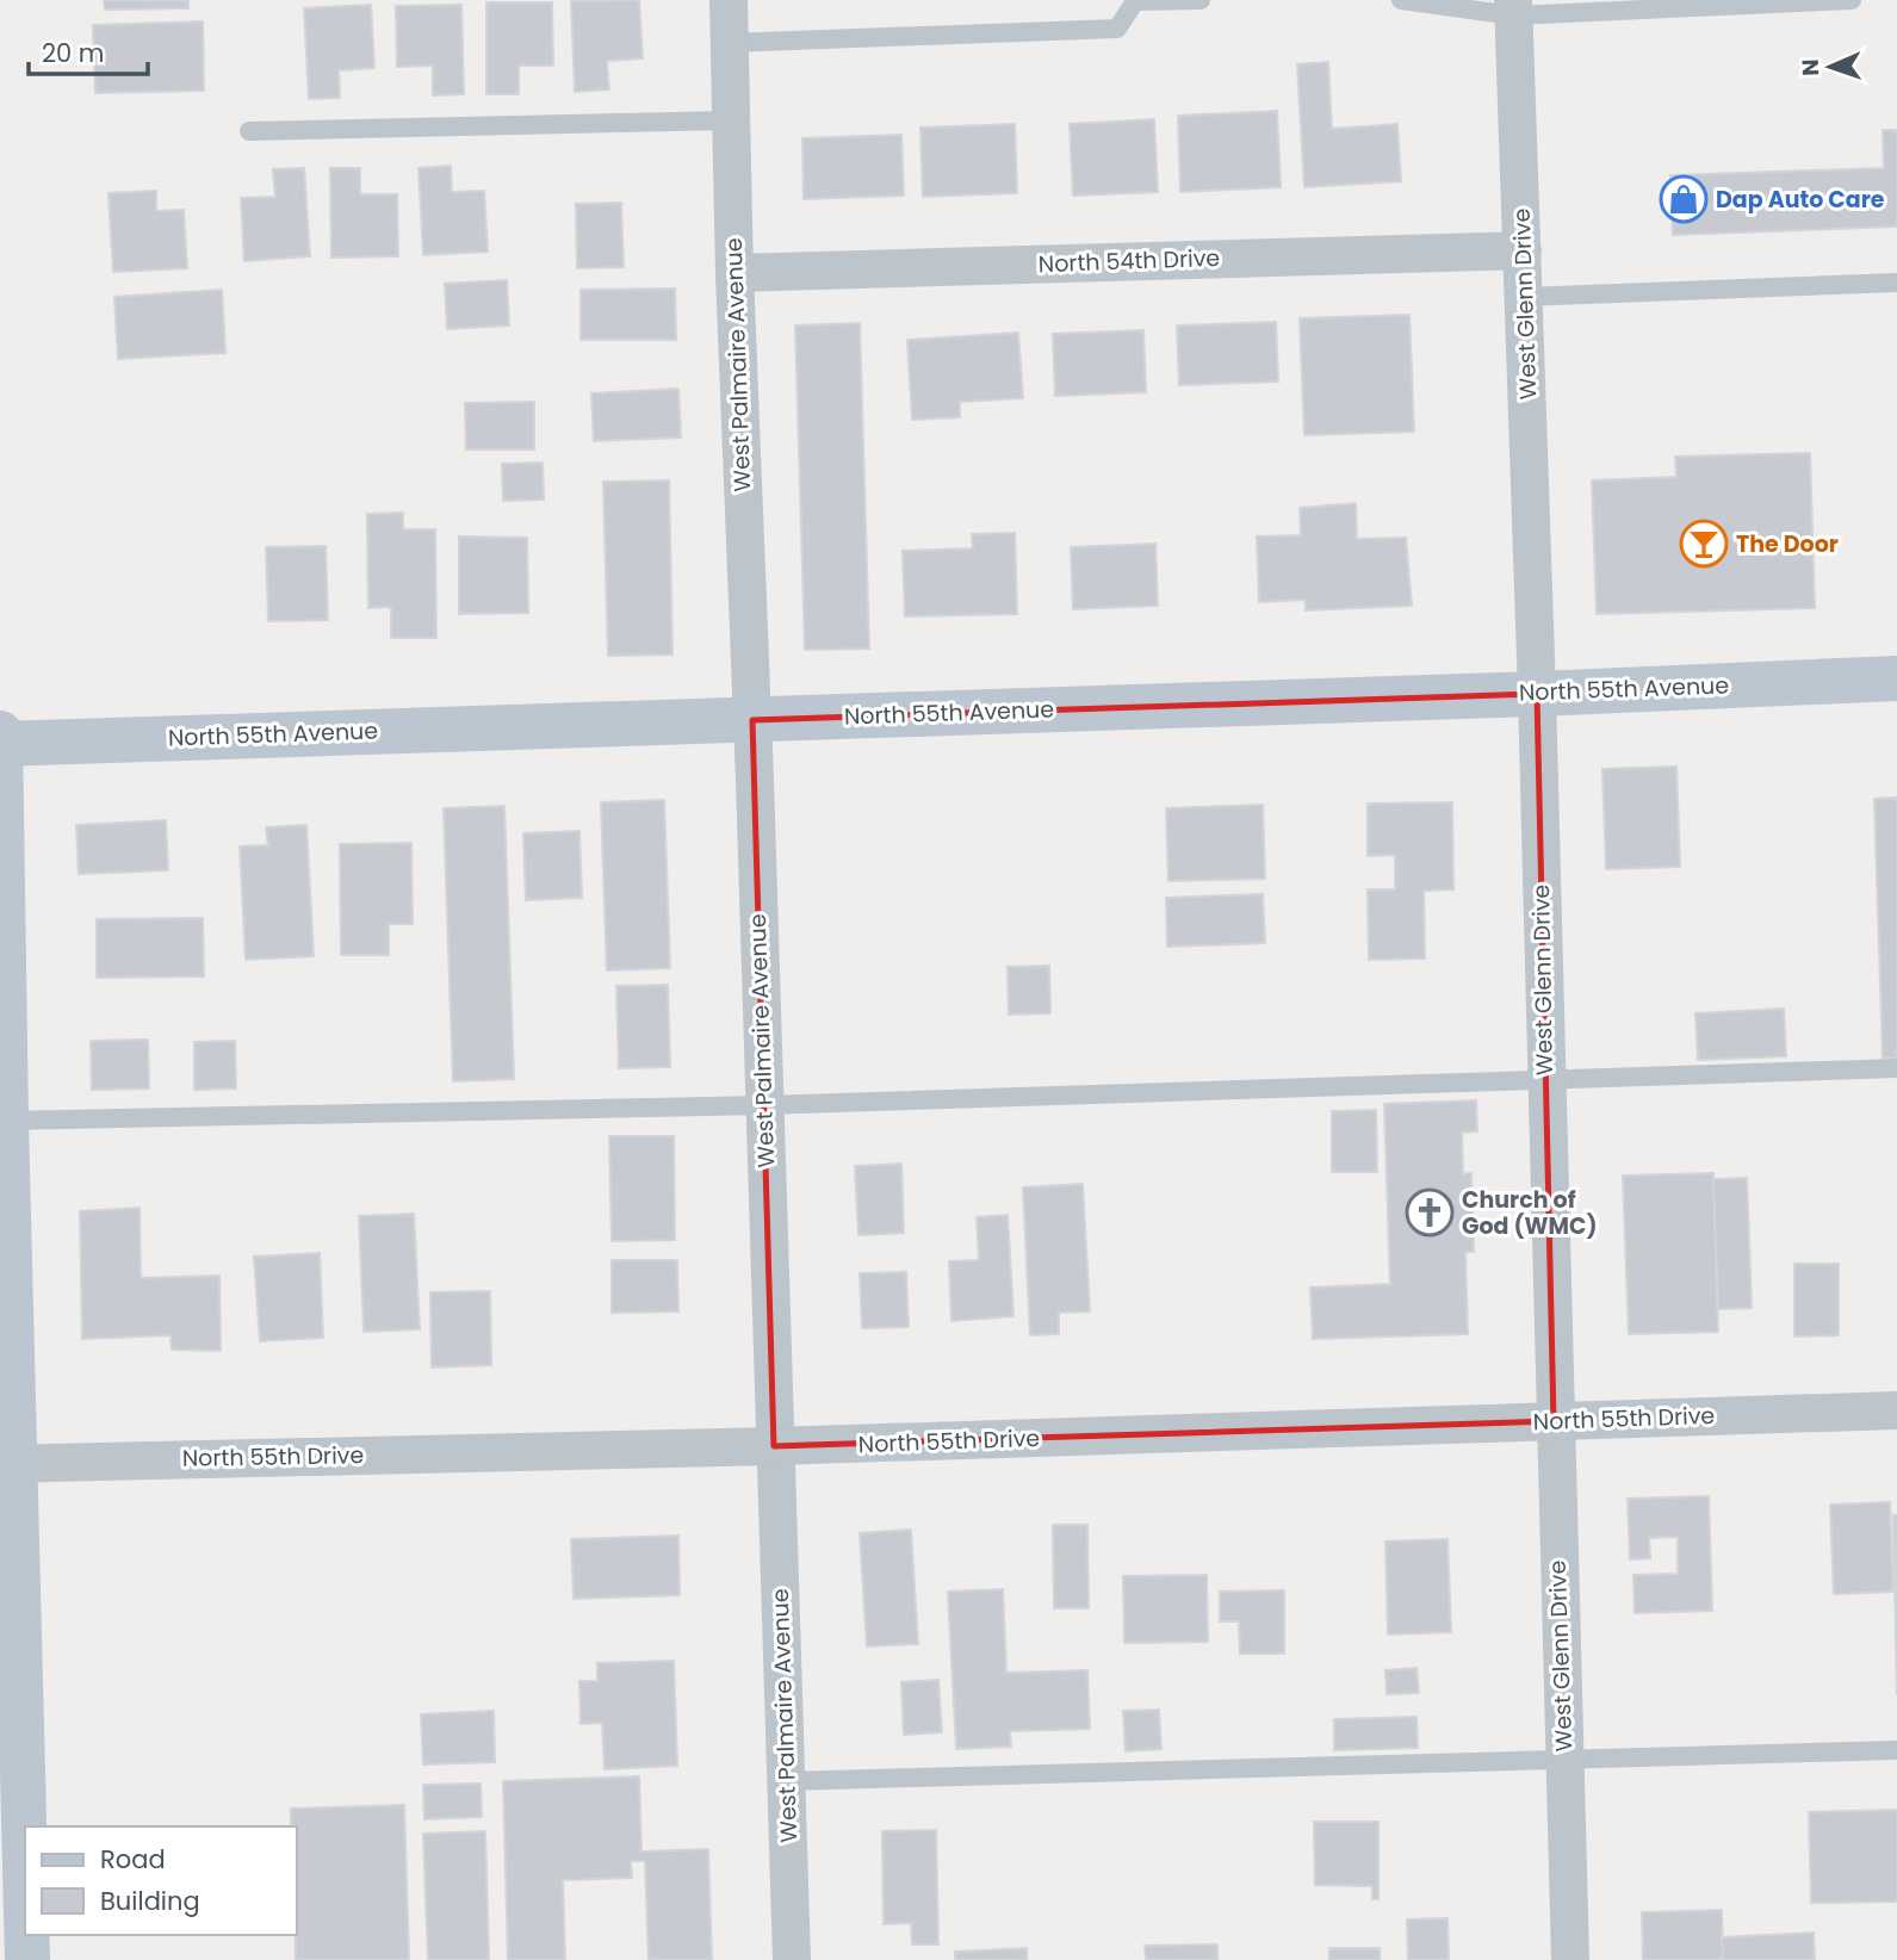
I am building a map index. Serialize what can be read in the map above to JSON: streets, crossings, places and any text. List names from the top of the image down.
{
  "streets": {
    "street": [
      "North 54th Drive",
      "West Glenn Drive",
      "West Palmaire Avenue",
      "North 55th Avenue",
      "North 55th Drive"
    ]
  },
  "crossings": [
    ["North 54th Drive", "West Glenn Drive"],
    ["North 54th Drive", "West Palmaire Avenue"],
    ["West Glenn Drive", "North 55th Avenue"],
    ["West Glenn Drive", "North 55th Drive"],
    ["West Palmaire Avenue", "North 55th Avenue"],
    ["West Palmaire Avenue", "North 55th Drive"]
  ],
  "places": {
    "shop": ["Dap Auto Care"],
    "bar": ["The Door"],
    "church": ["Church of God (WMC)"]
  },
  "legend": ["Road", "Building"],
  "scale_bar": "20 m",
  "north": "left"
}
